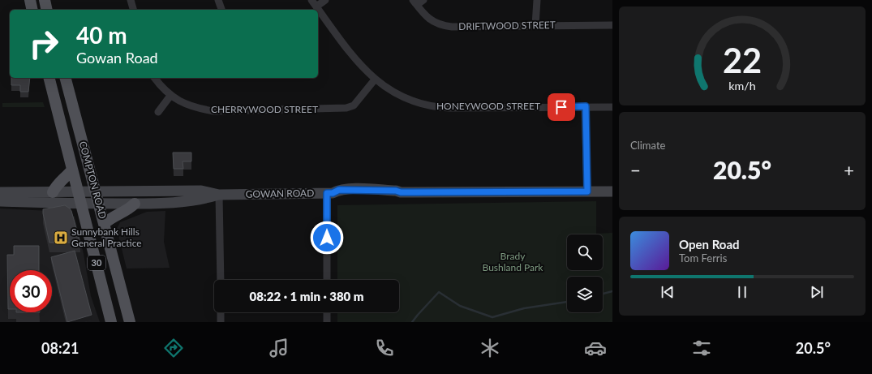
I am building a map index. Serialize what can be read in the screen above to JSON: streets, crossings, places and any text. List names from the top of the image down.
{
  "streets": {
    "main road": ["COMPTON ROAD", "GOWAN ROAD", "30"],
    "street": ["DRIFTWOOD STREET", "HONEYWOOD STREET", "CHERRYWOOD STREET"]
  },
  "crossings": [
    ["HONEYWOOD STREET", "CHERRYWOOD STREET"],
    ["COMPTON ROAD", "GOWAN ROAD"]
  ],
  "parks": ["Brady Bushland Park"],
  "places": {
    "hospital": ["Sunnybank Hills General Practice"]
  },
  "page": {
    "turn": ["40 m", "Gowan Road"],
    "tile": "Climate",
    "heat": ["−", "20.5°", "+"],
    "song": ["Open Road", "Tom Ferris"],
    "limit": "30",
    "trip": "08:22 · 1 min · 380 m",
    "tabs": ["08:21", "20.5°"],
    "gauge": ["22", "km/h"]
  }
}
